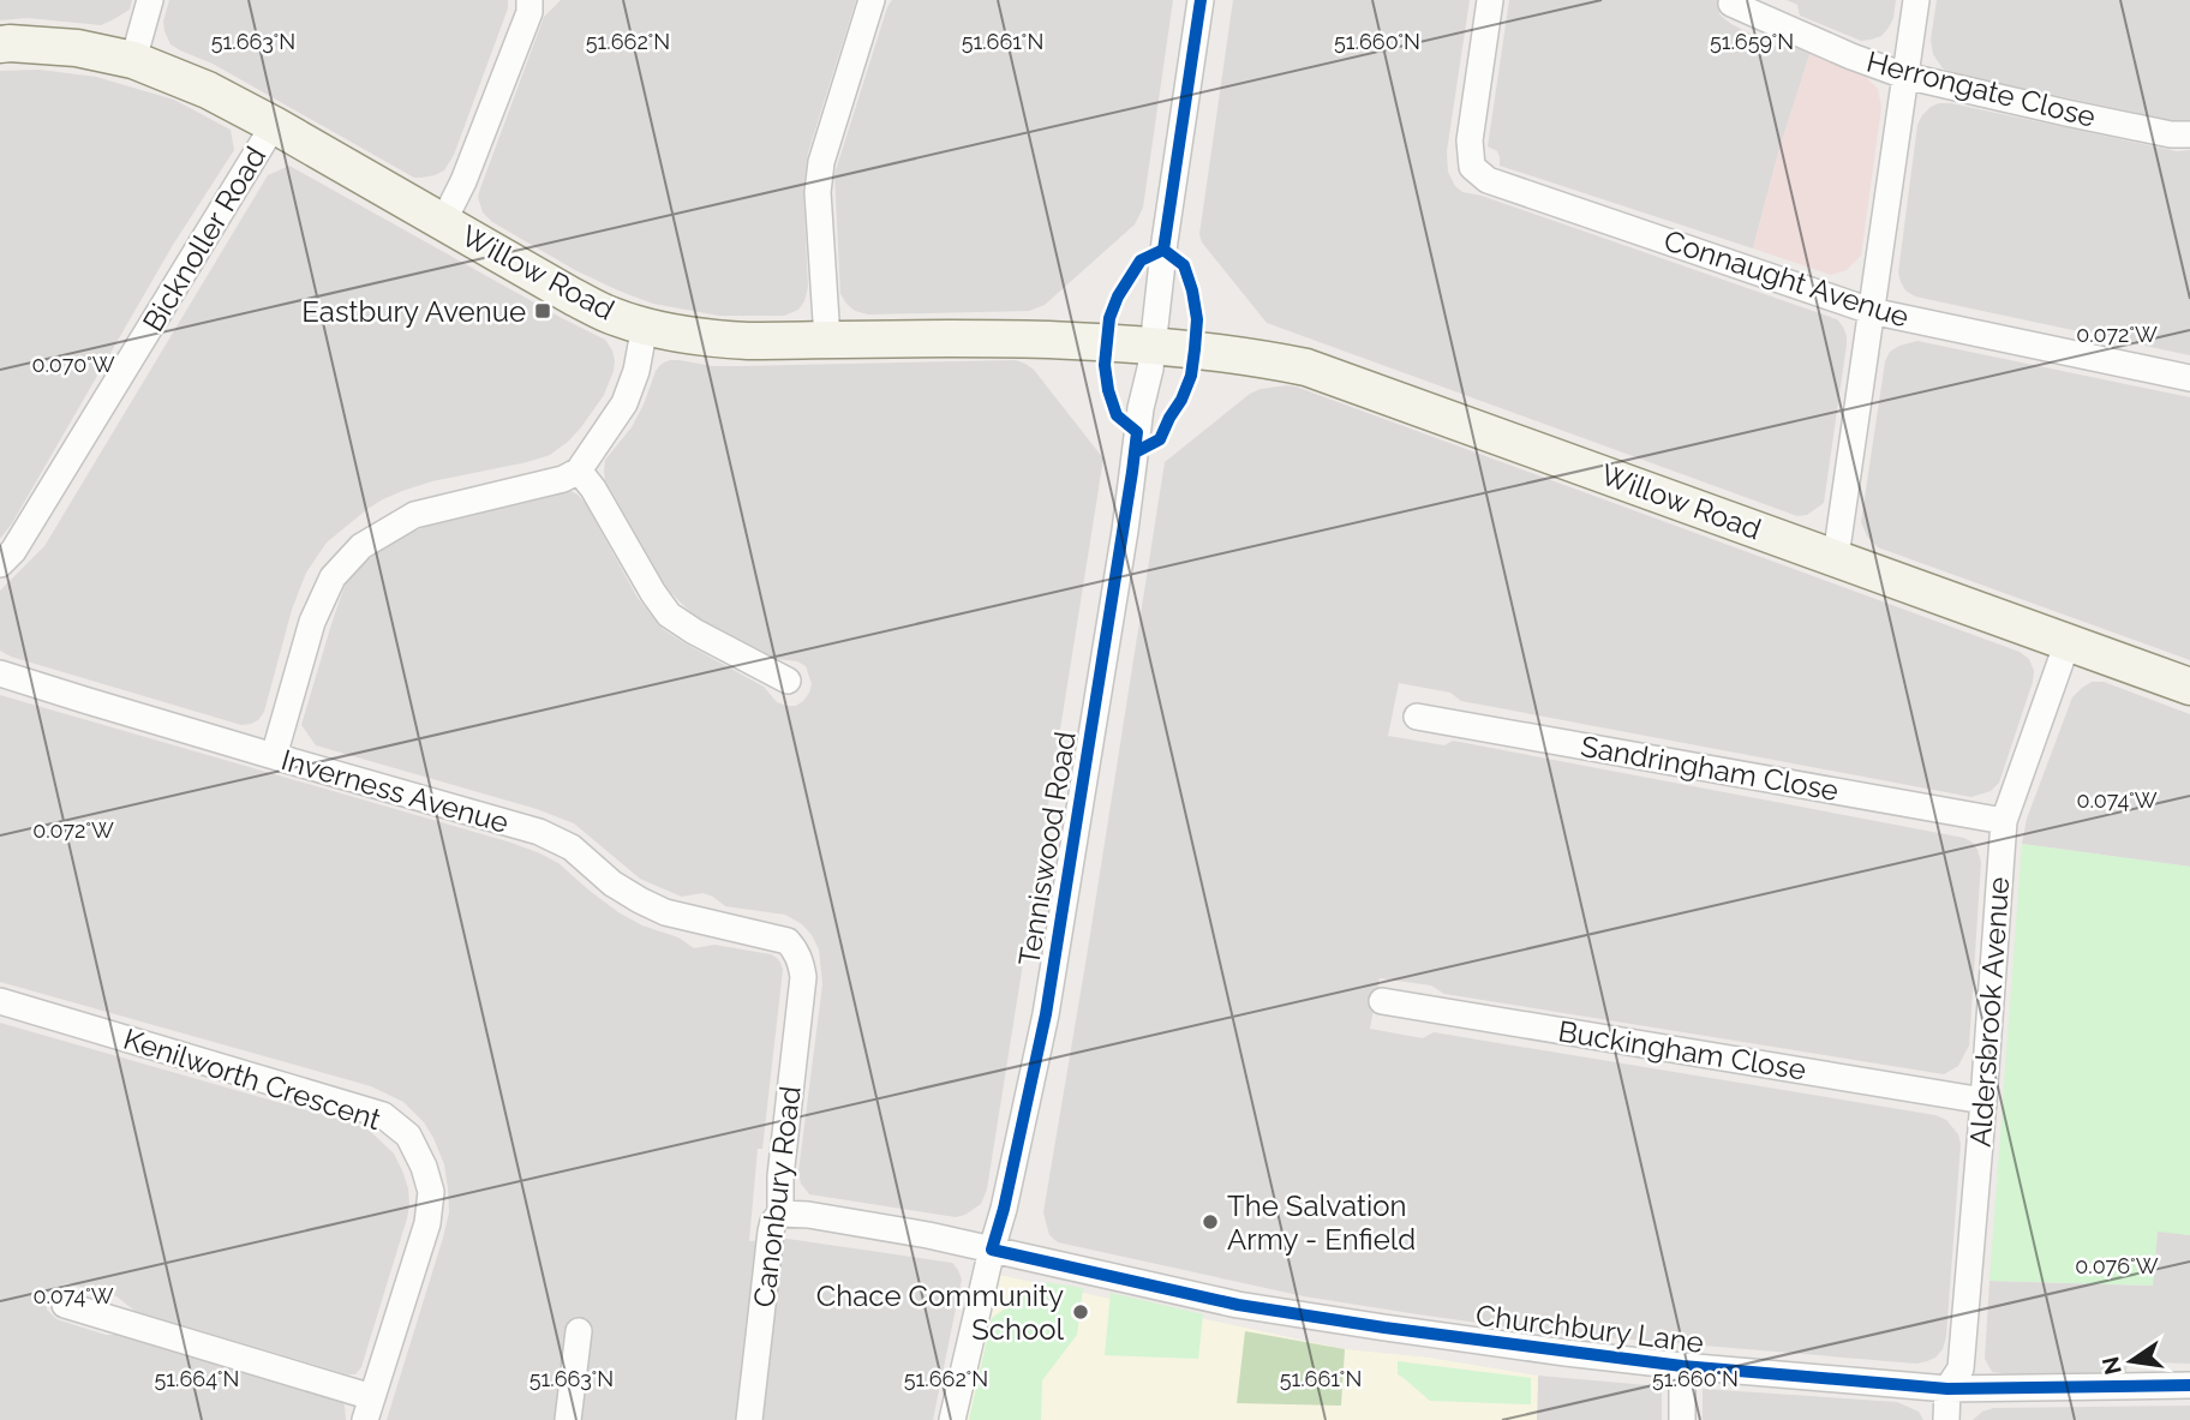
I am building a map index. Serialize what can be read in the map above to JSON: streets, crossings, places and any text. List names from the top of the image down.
{
  "streets": {
    "street": [
      "Herrongate Close",
      "Bicknoller Road",
      "Willow Road",
      "Connaught Avenue",
      "Sandringham Close",
      "Inverness Avenue",
      "Tenniswood Road",
      "Aldersbrook Avenue",
      "Buckingham Close",
      "Kenilworth Crescent",
      "Canonbury Road",
      "Churchbury Lane"
    ]
  },
  "crossings": [
    ["Bicknoller Road", "Willow Road"],
    ["Willow Road", "Tenniswood Road"],
    ["Willow Road", "Aldersbrook Avenue"],
    ["Sandringham Close", "Aldersbrook Avenue"],
    ["Inverness Avenue", "Canonbury Road"],
    ["Tenniswood Road", "Churchbury Lane"],
    ["Aldersbrook Avenue", "Buckingham Close"],
    ["Aldersbrook Avenue", "Churchbury Lane"],
    ["Canonbury Road", "Churchbury Lane"]
  ],
  "places": {
    "transit": ["Eastbury Avenue"],
    "other": ["The Salvation Army - Enfield", "Chace Community School"]
  },
  "north": "left",
  "coordinates": [
    "51.663°N",
    "51.662°N",
    "51.661°N",
    "51.660°N",
    "51.659°N",
    "0.072°W",
    "0.070°W",
    "0.074°W",
    "0.076°W",
    "51.664°N"
  ]
}
